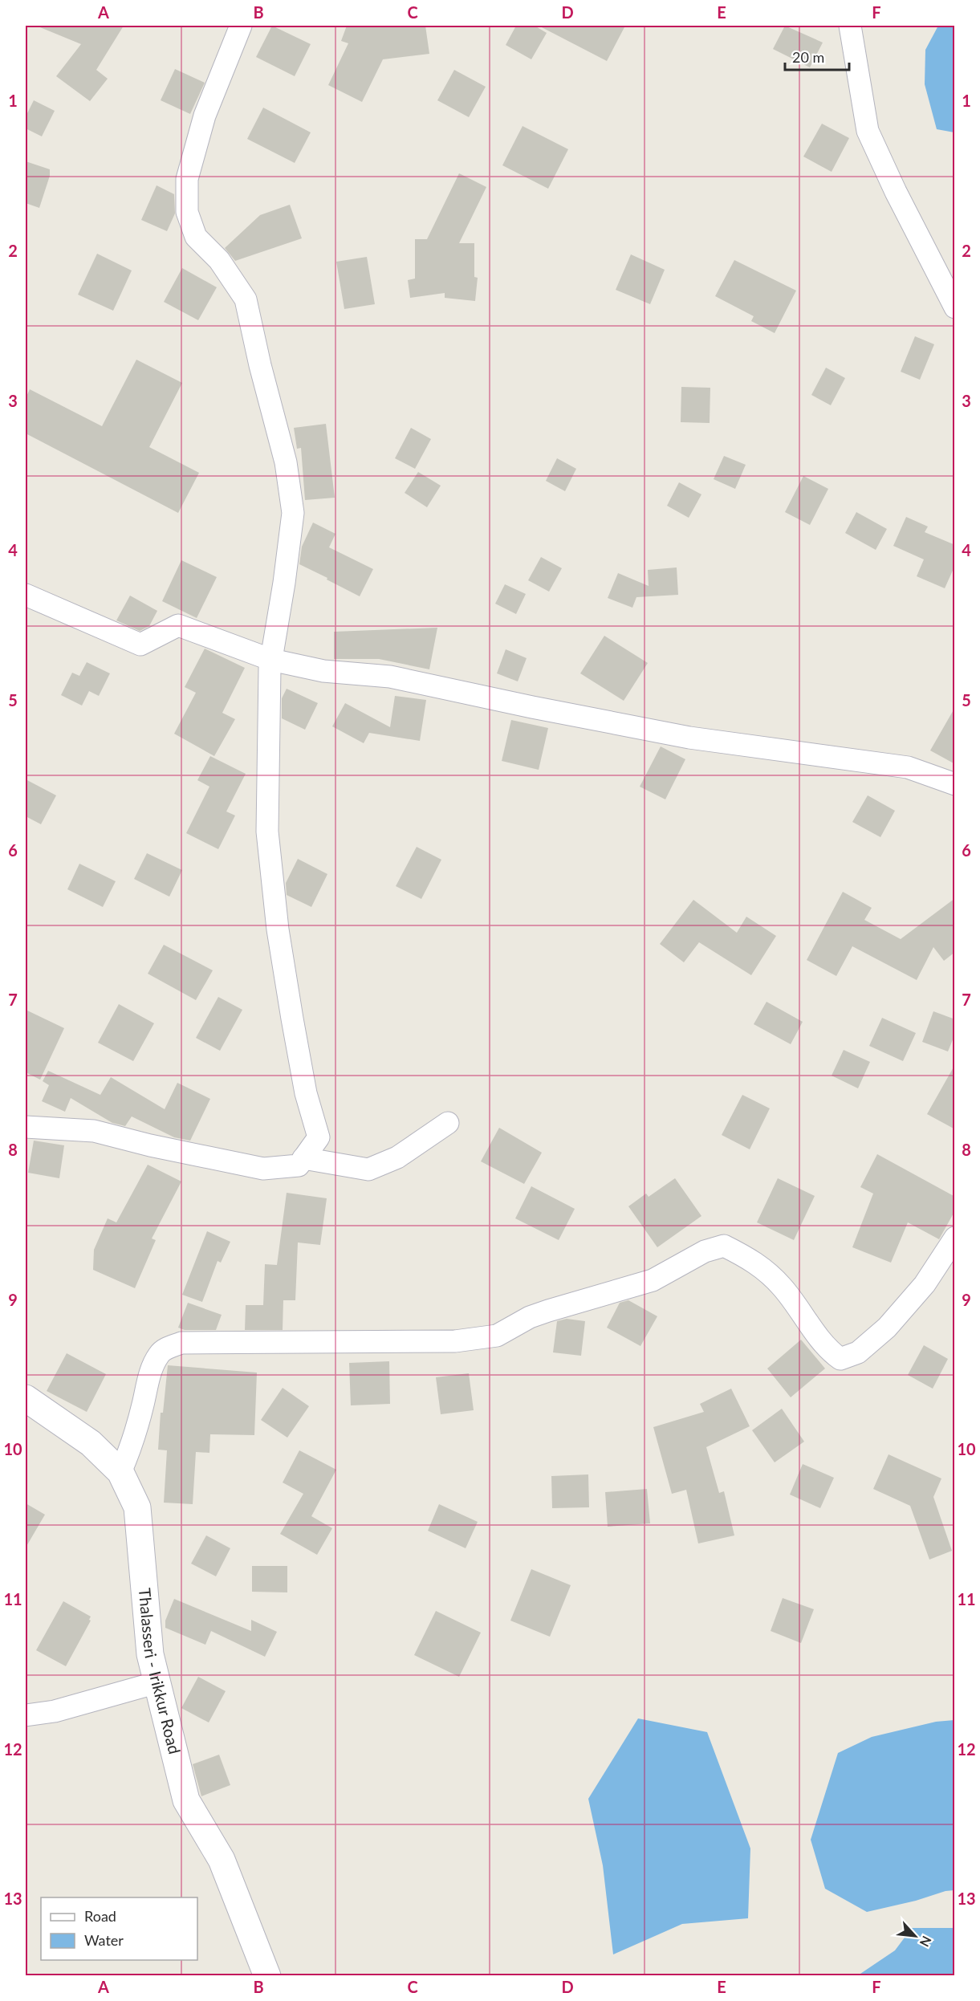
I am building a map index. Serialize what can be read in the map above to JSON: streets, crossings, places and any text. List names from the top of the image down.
{
  "streets": {
    "main road": ["Thalasseri - Irikkur Road"]
  },
  "legend": ["Road", "Water"],
  "scale_bar": "20 m",
  "north": "bottom right",
  "grid": {
    "columns": [
      "A",
      "B",
      "C",
      "D",
      "E",
      "F"
    ],
    "rows": [
      "1",
      "2",
      "3",
      "4",
      "5",
      "6",
      "7",
      "8",
      "9",
      "10",
      "11",
      "12",
      "13"
    ]
  }
}
